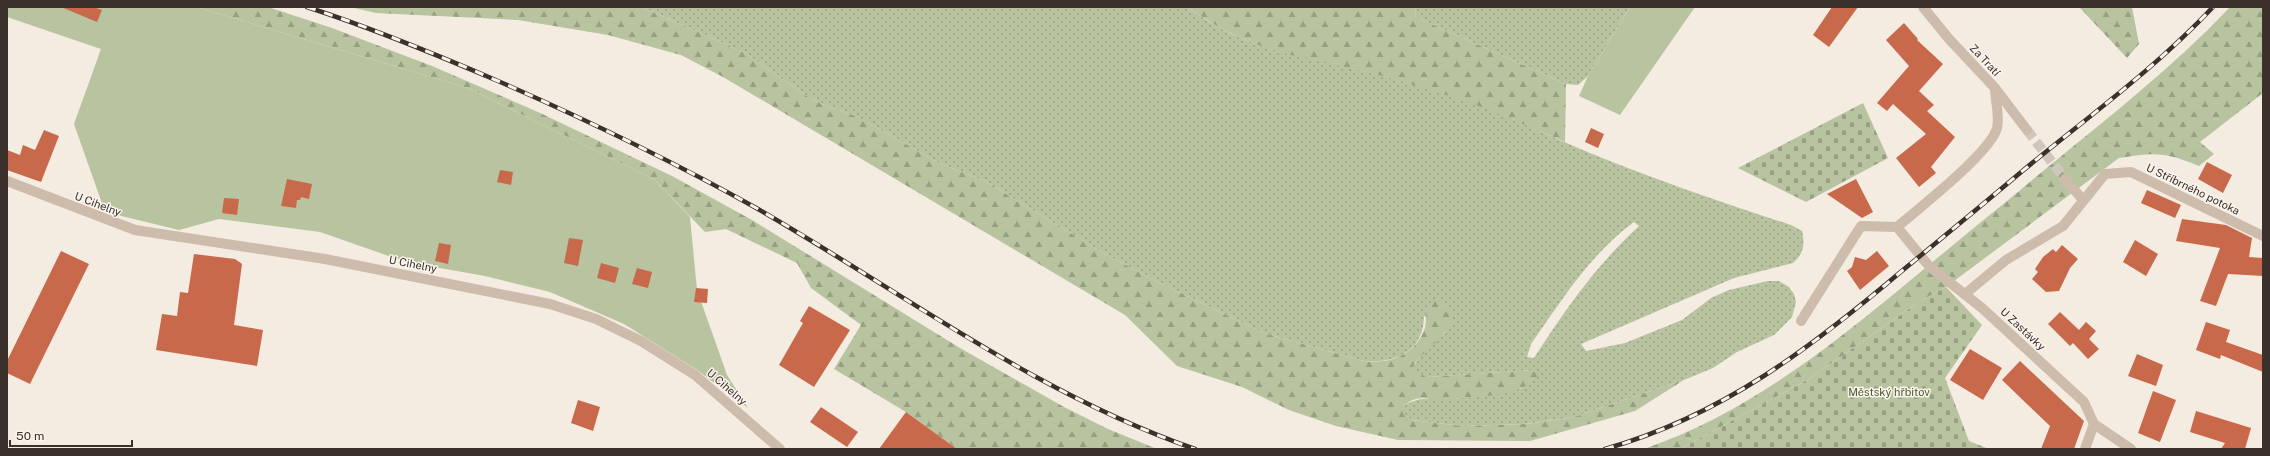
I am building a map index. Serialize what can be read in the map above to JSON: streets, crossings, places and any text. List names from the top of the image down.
{
  "streets": {
    "street": [
      "Za Tratí",
      "U Stříbrného potoka",
      "U Cihelny",
      "U Zastávky"
    ]
  },
  "crossings": [
    ["U Stříbrného potoka", "U Zastávky"]
  ],
  "parks": ["Městský hřbitov"],
  "scale_bar": "50 m"
}
